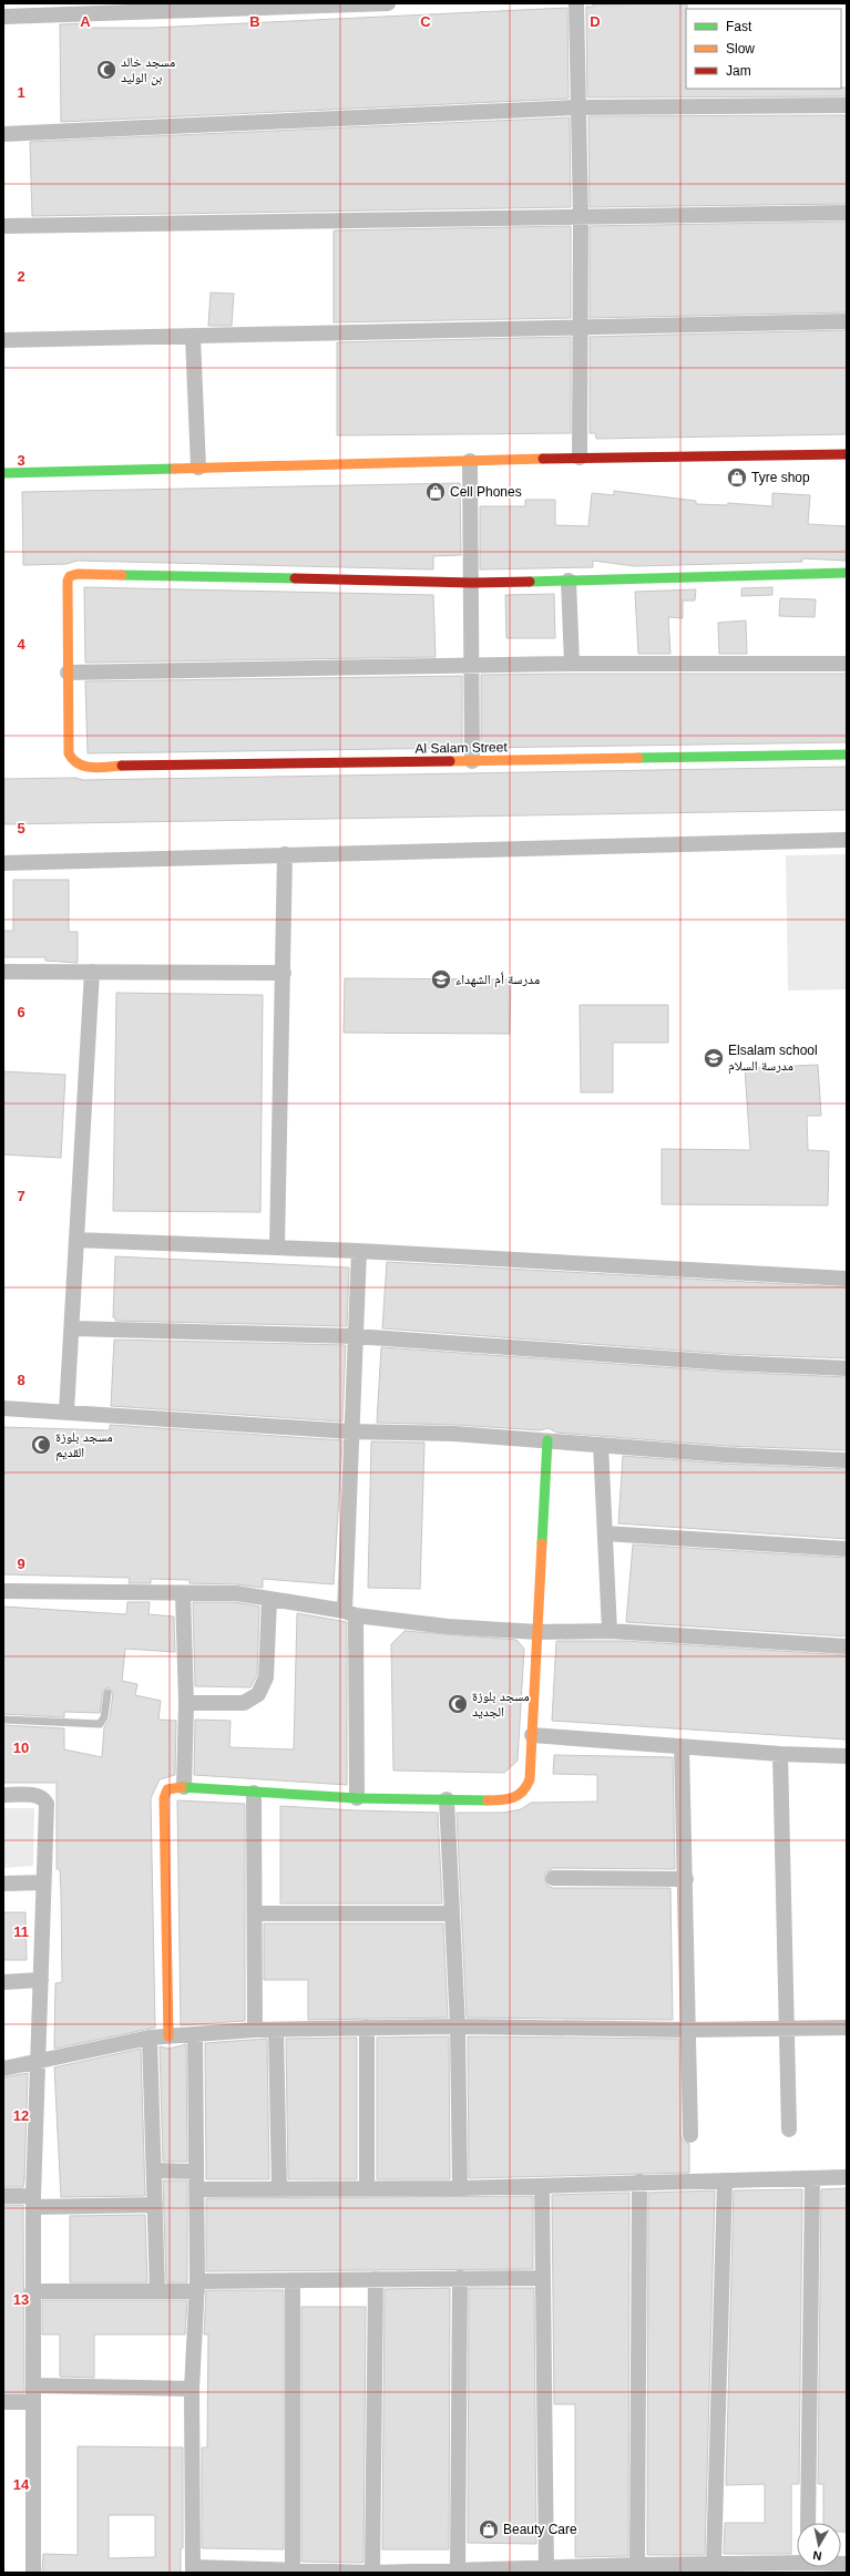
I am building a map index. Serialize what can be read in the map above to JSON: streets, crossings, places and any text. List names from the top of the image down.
{
  "streets": {
    "street": ["Al Salam Street"]
  },
  "places": {
    "mosque": ["مسجد خالد بن الوليد", "مسجد بلوزة القديم", "مسجد بلوزة الجديد"],
    "shop": ["Tyre shop", "Cell Phones", "Beauty Care"],
    "school or university": ["مدرسة أم الشهداء", "Elsalam school مدرسة السلام"]
  },
  "legend": ["Fast", "Slow", "Jam"],
  "north": "bottom",
  "grid": {
    "columns": [
      "A",
      "B",
      "C",
      "D"
    ],
    "rows": [
      "1",
      "2",
      "3",
      "4",
      "5",
      "6",
      "7",
      "8",
      "9",
      "10",
      "11",
      "12",
      "13",
      "14"
    ]
  }
}
